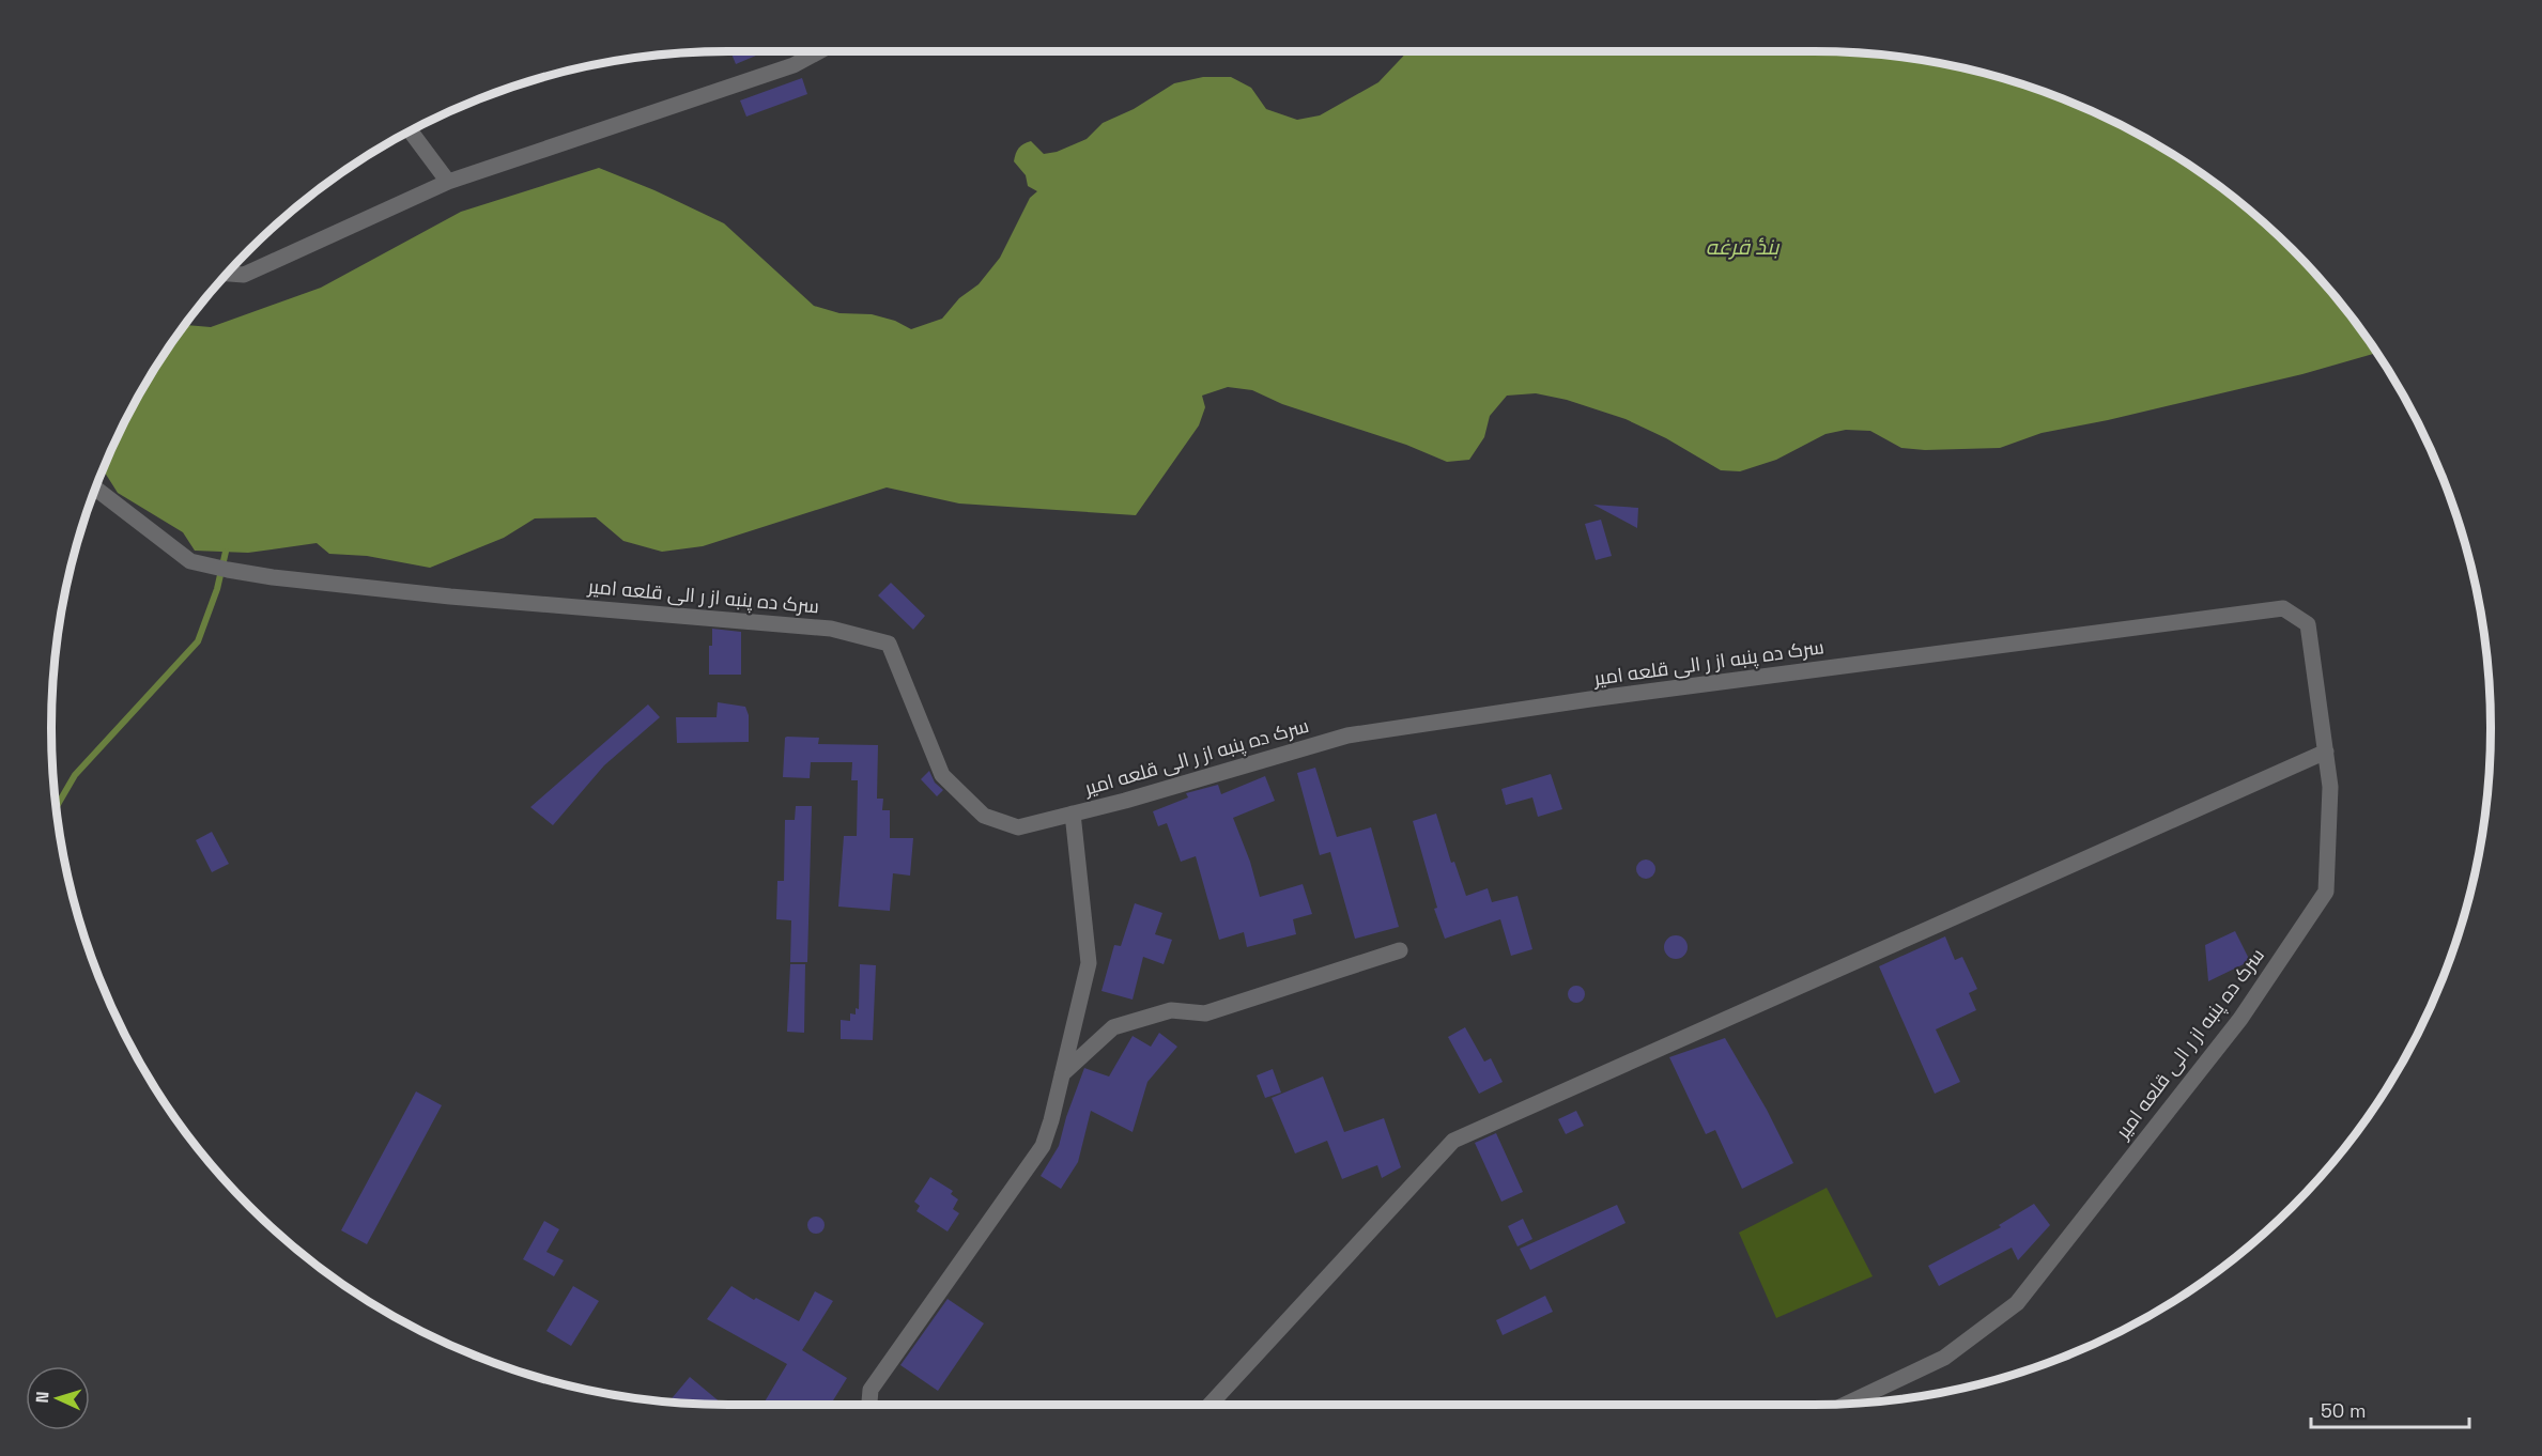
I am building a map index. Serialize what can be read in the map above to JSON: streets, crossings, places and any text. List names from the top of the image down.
{
  "streets": {
    "street": ["سرک ده پنبه از ر الی قلعه امیر"]
  },
  "water": ["بندٔ قرغه"],
  "scale_bar": "50 m",
  "north": "left"
}
